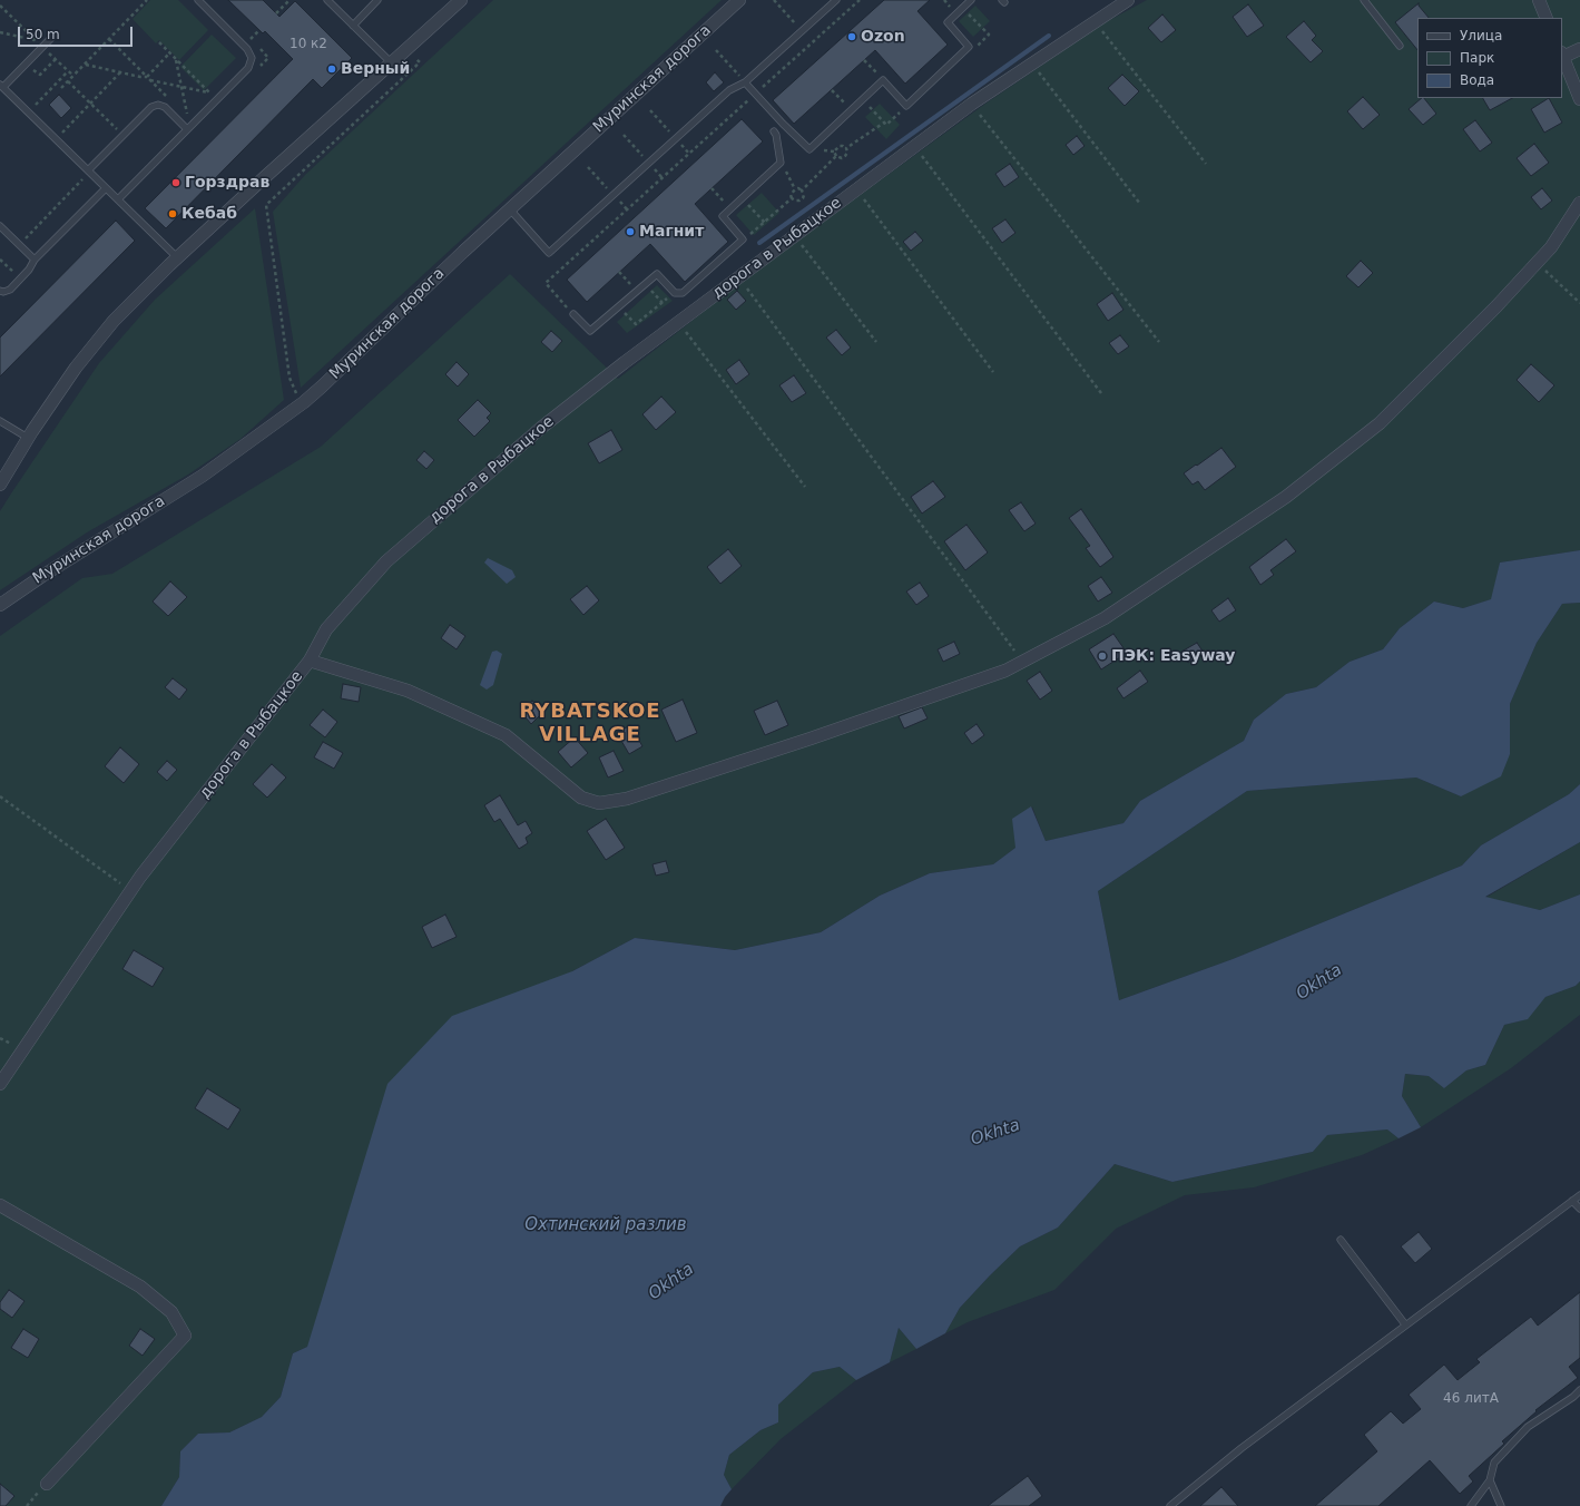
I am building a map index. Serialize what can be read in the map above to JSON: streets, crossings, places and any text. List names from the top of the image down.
{
  "streets": {
    "street": ["Муринская дорога", "дорога в Рыбацкое"]
  },
  "districts": ["RYBATSKOE VILLAGE"],
  "water": ["Okhta", "Охтинский разлив"],
  "places": [
    "Ozon",
    "Верный",
    "Горздрав",
    "Кебаб",
    "Магнит",
    "ПЭК: Easyway"
  ],
  "house_numbers": ["10 к2", "46 литА"],
  "legend": ["Улица", "Парк", "Вода"],
  "scale_bar": "50 m"
}
